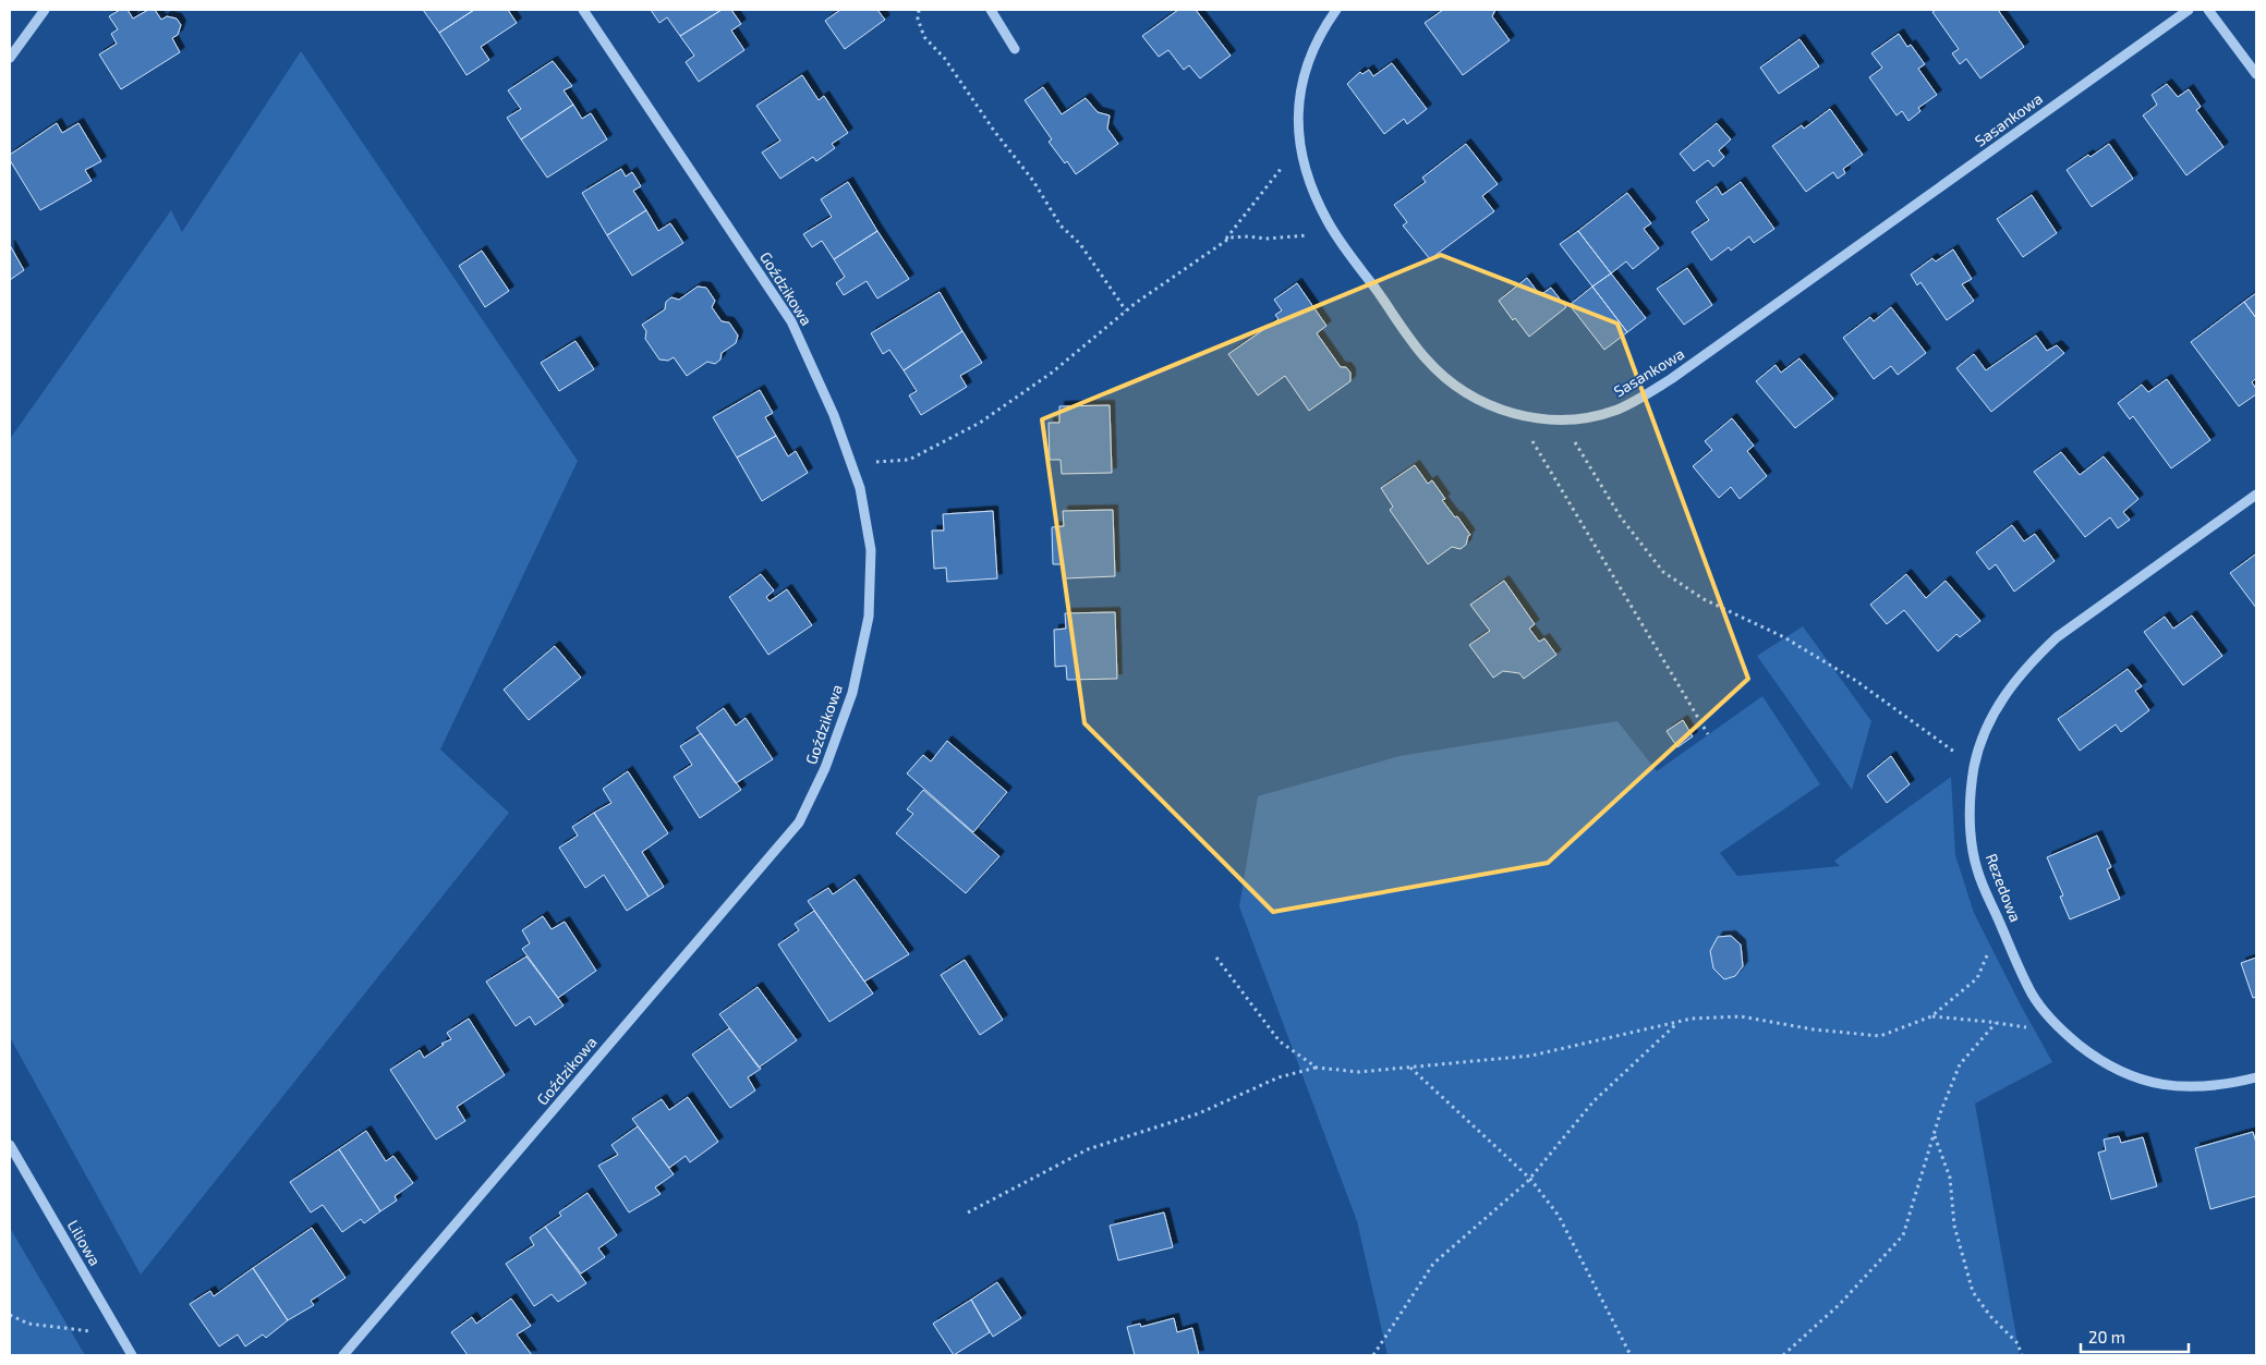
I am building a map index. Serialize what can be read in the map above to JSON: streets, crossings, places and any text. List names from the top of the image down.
{
  "streets": {
    "street": [
      "Sasankowa",
      "Goździkowa",
      "Rezedowa",
      "Liliowa"
    ]
  },
  "scale_bar": "20 m"
}
